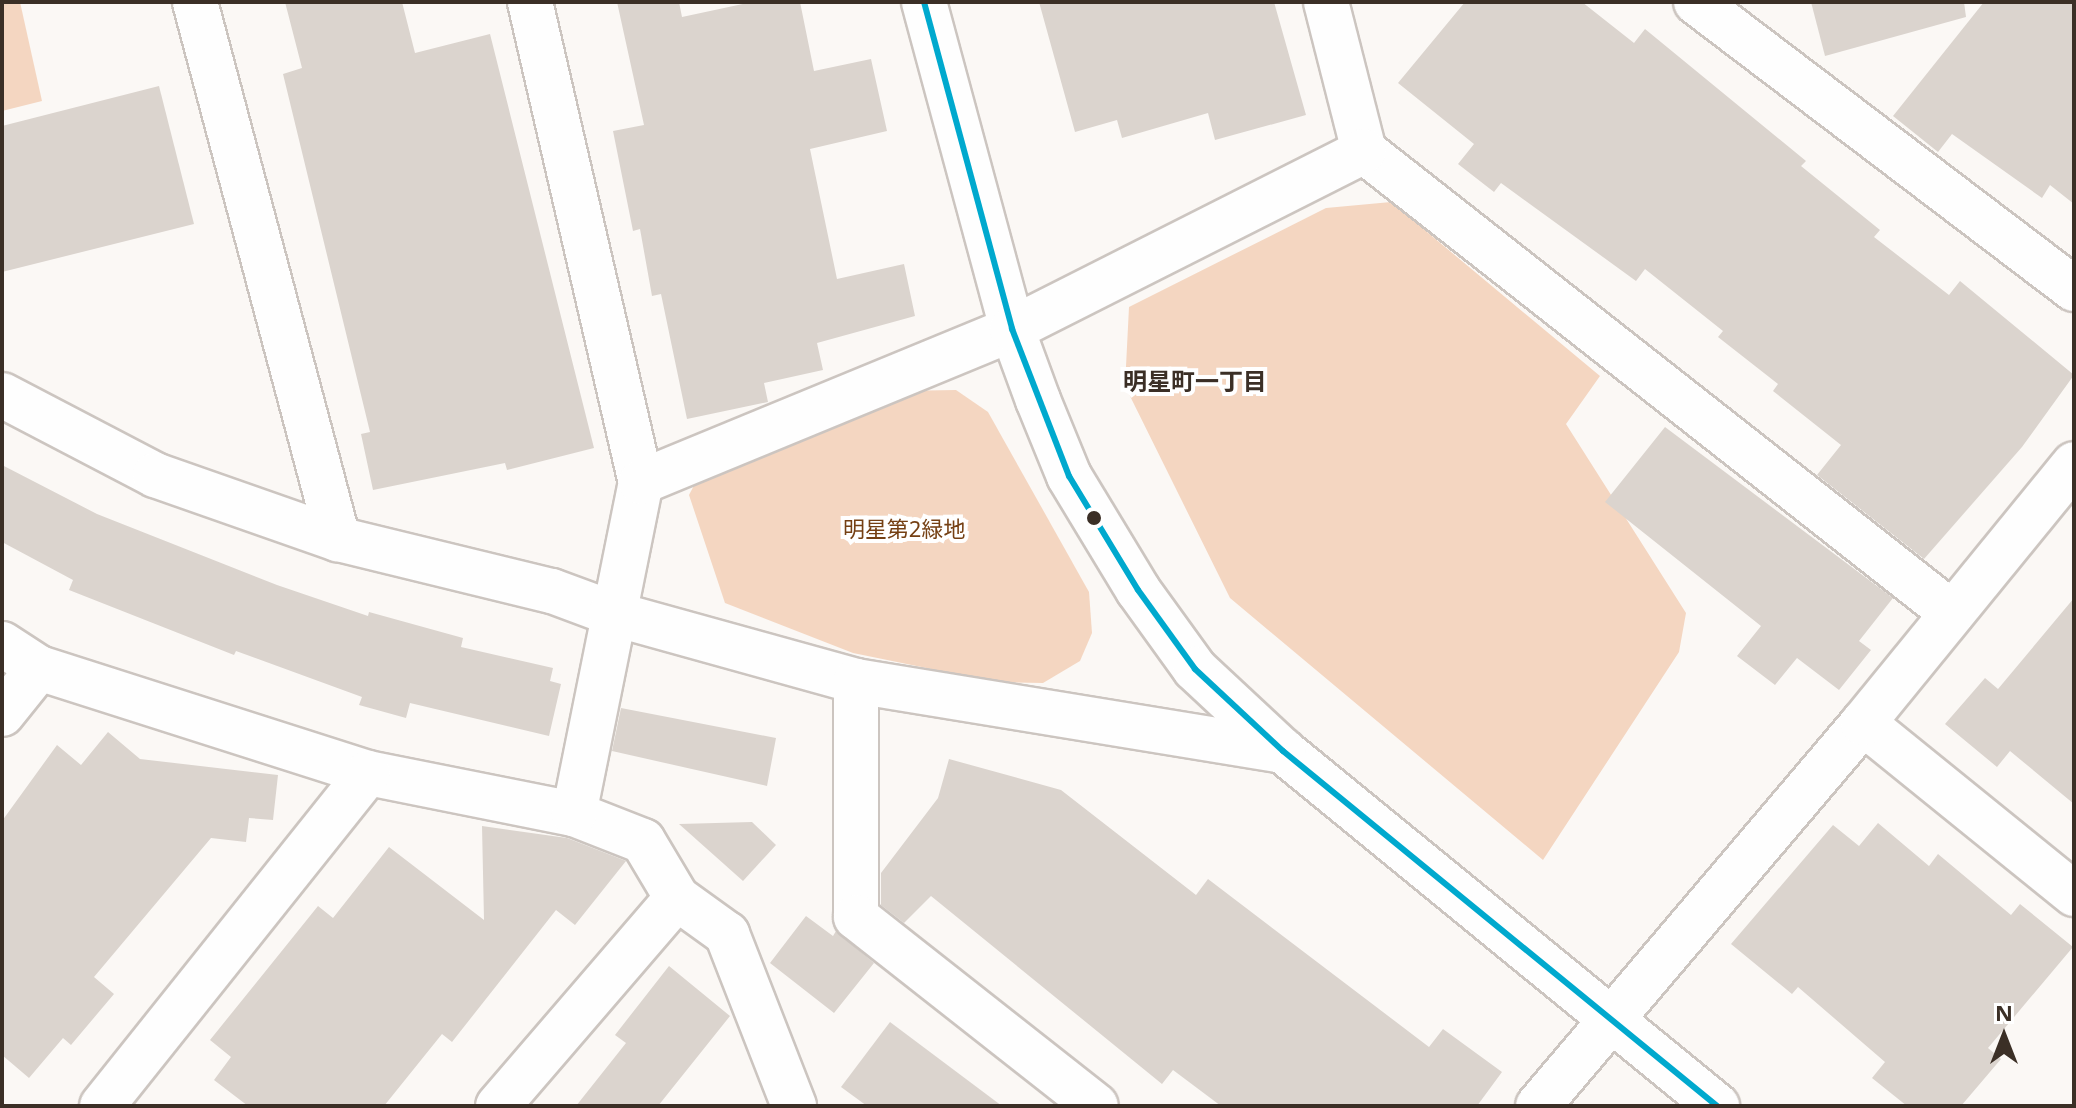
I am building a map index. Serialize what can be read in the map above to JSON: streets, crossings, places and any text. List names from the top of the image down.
{
  "districts": ["明星町一丁目"],
  "parks": ["明星第2緑地"],
  "north": "top"
}
